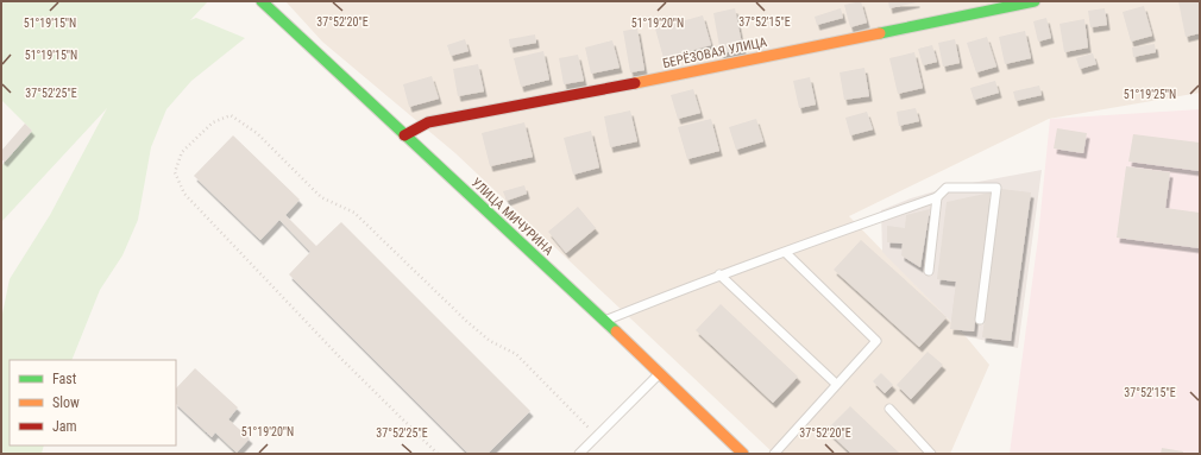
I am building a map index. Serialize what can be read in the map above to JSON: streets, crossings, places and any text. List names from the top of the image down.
{
  "streets": {
    "street": ["БЕРЁЗОВАЯ УЛИЦА", "УЛИЦА МИЧУРИНА"]
  },
  "crossings": [
    ["БЕРЁЗОВАЯ УЛИЦА", "УЛИЦА МИЧУРИНА"]
  ],
  "legend": ["Fast", "Slow", "Jam"],
  "coordinates": [
    "37°52'15\"E",
    "37°52'20\"E",
    "51°19'15\"N",
    "51°19'20\"N",
    "37°52'25\"E",
    "51°19'25\"N"
  ]
}
